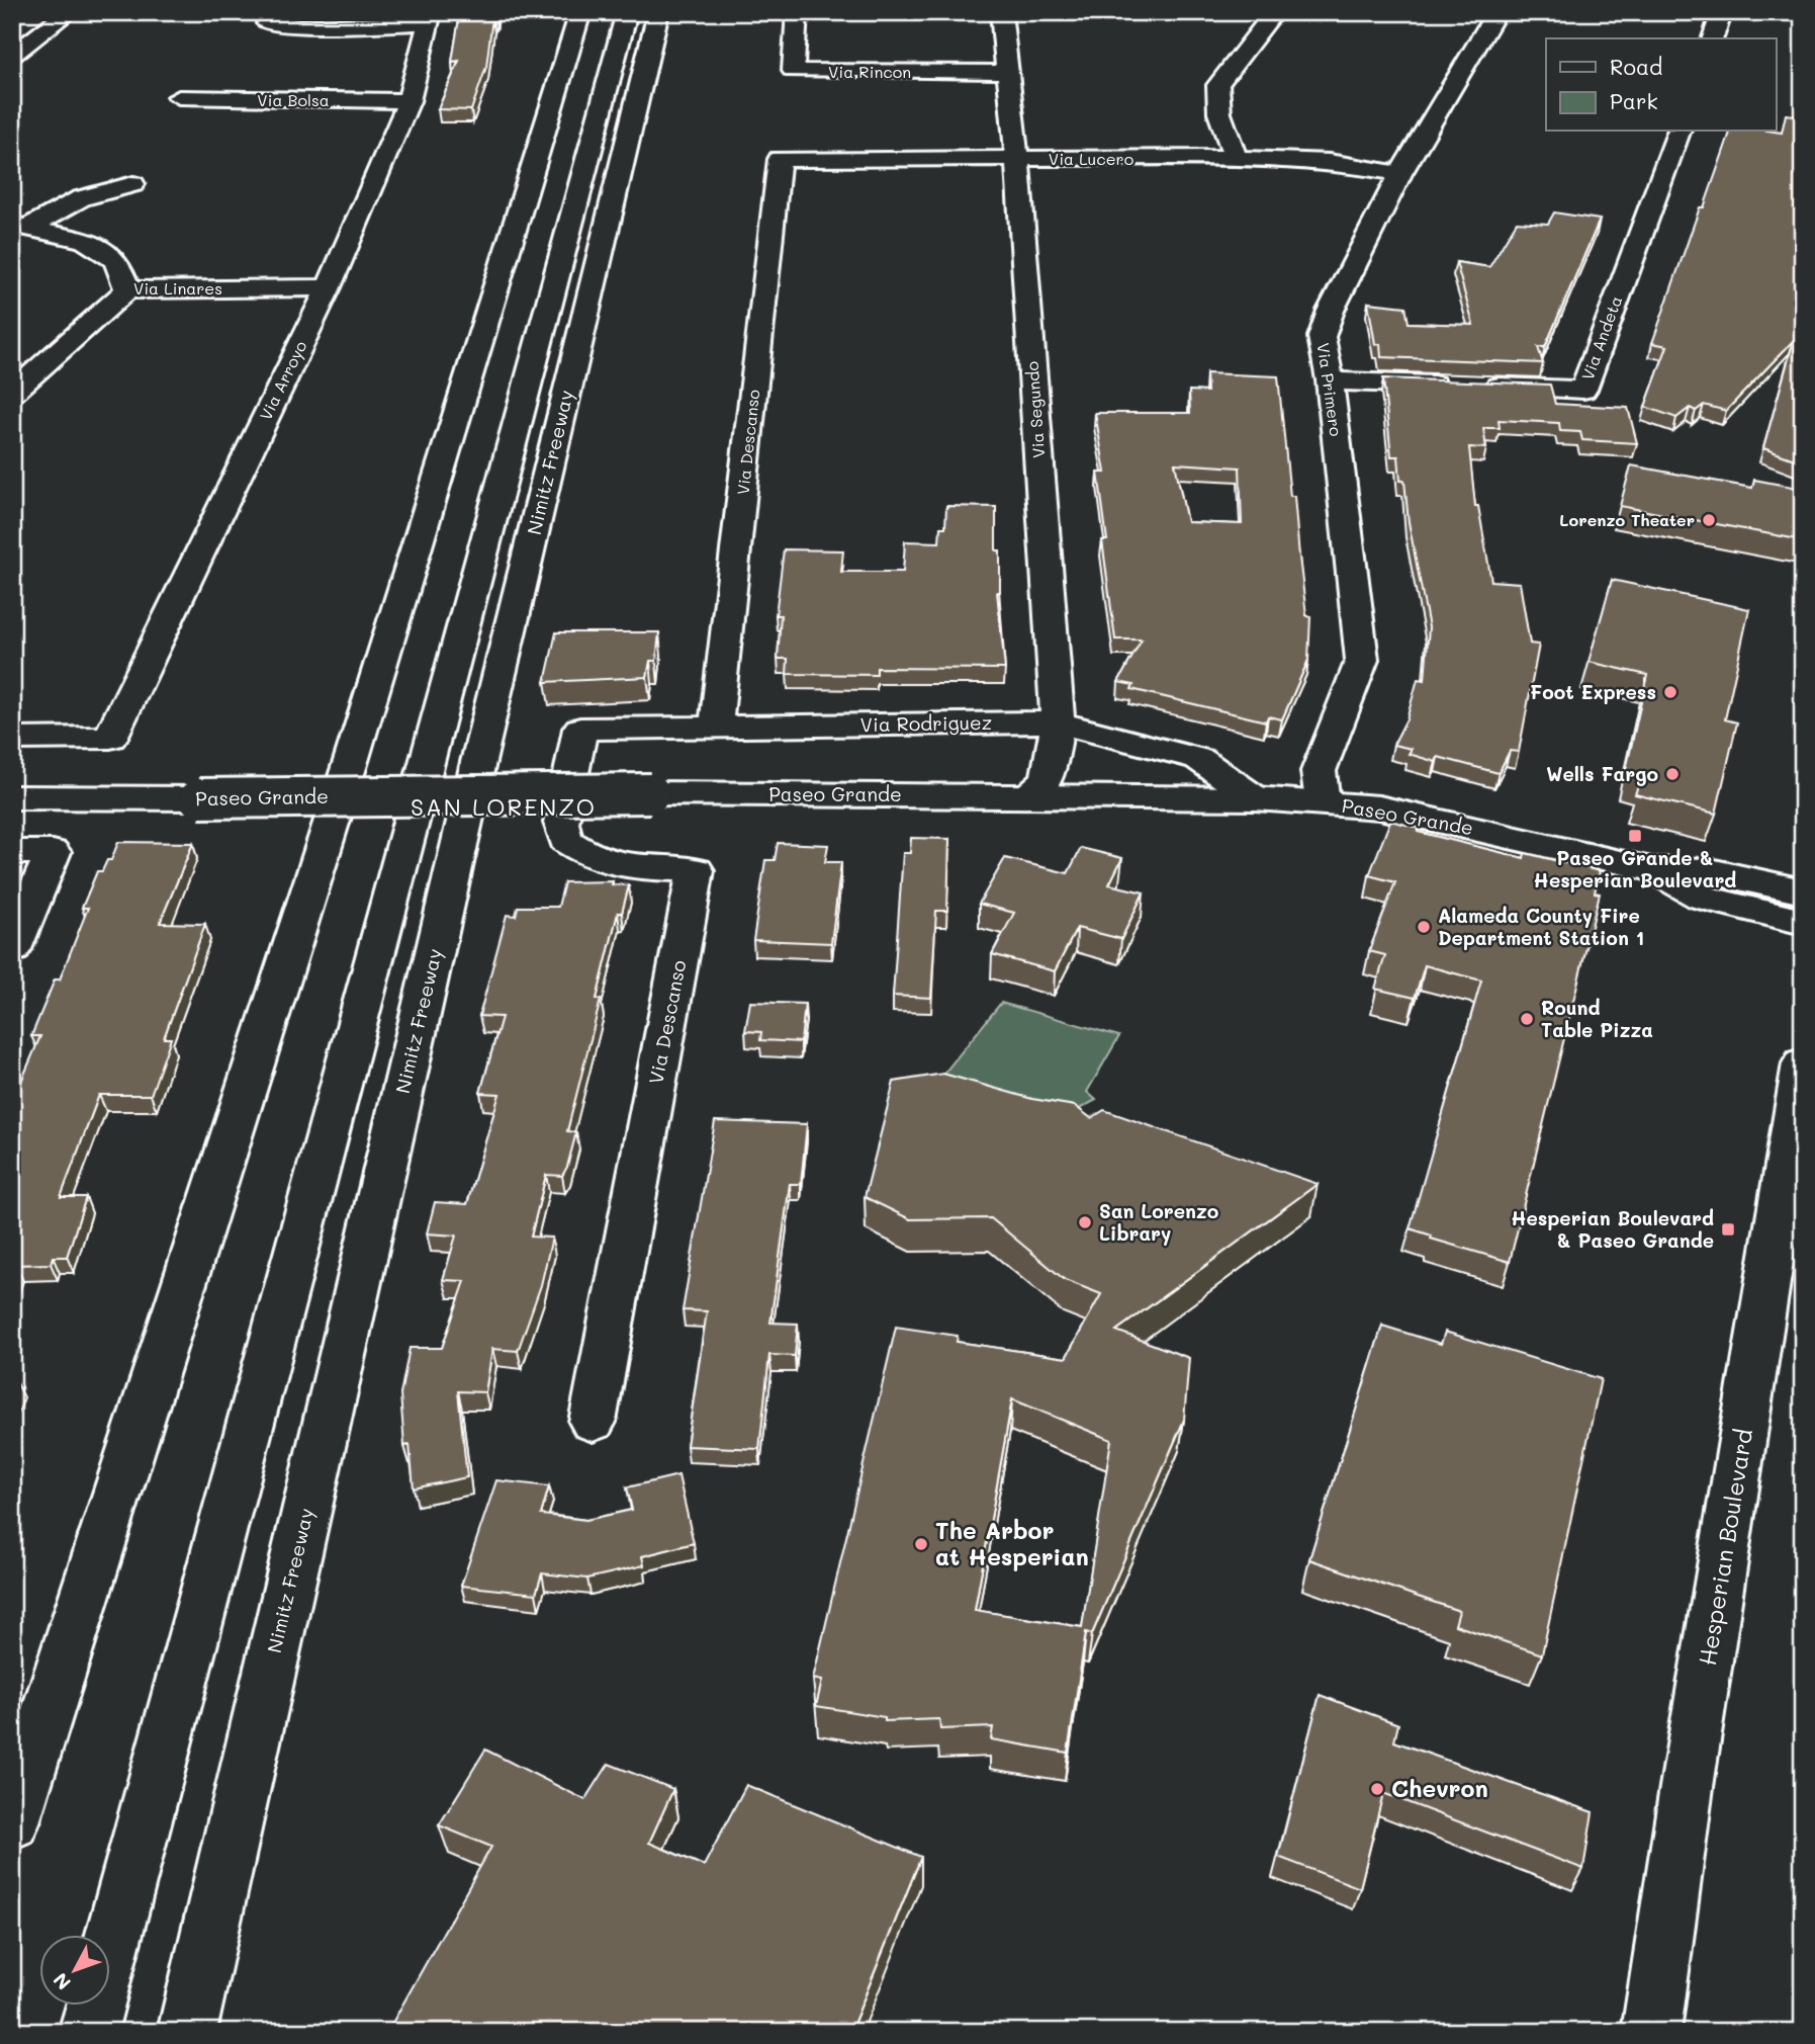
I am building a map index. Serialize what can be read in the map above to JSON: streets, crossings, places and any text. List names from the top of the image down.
{
  "streets": {
    "main road": [
      "Via Rincon",
      "Via Bolsa",
      "Via Lucero",
      "Via Linares",
      "Via Andeta",
      "Via Arroyo",
      "Via Primero",
      "Via Segundo",
      "Via Descanso",
      "Nimitz Freeway",
      "Via Rodriguez",
      "Paseo Grande",
      "Hesperian Boulevard"
    ]
  },
  "crossings": [
    ["Via Rincon", "Via Segundo"],
    ["Via Bolsa", "Via Arroyo"],
    ["Via Lucero", "Via Primero"],
    ["Via Lucero", "Via Segundo"],
    ["Via Lucero", "Via Descanso"],
    ["Via Linares", "Via Arroyo"],
    ["Via Andeta", "Via Primero"],
    ["Via Primero", "Paseo Grande"],
    ["Via Segundo", "Via Rodriguez"],
    ["Via Segundo", "Paseo Grande"],
    ["Via Descanso", "Via Rodriguez"],
    ["Via Rodriguez", "Paseo Grande"]
  ],
  "districts": ["SAN LORENZO"],
  "places": {
    "other": [
      "Lorenzo Theater",
      "Foot Express",
      "Wells Fargo",
      "Alameda County Fire Department Station 1",
      "Round Table Pizza",
      "San Lorenzo Library",
      "The Arbor at Hesperian",
      "Chevron"
    ],
    "transit": ["Paseo Grande & Hesperian Boulevard", "Hesperian Boulevard & Paseo Grande"]
  },
  "legend": ["Road", "Park"],
  "north": "bottom left"
}
